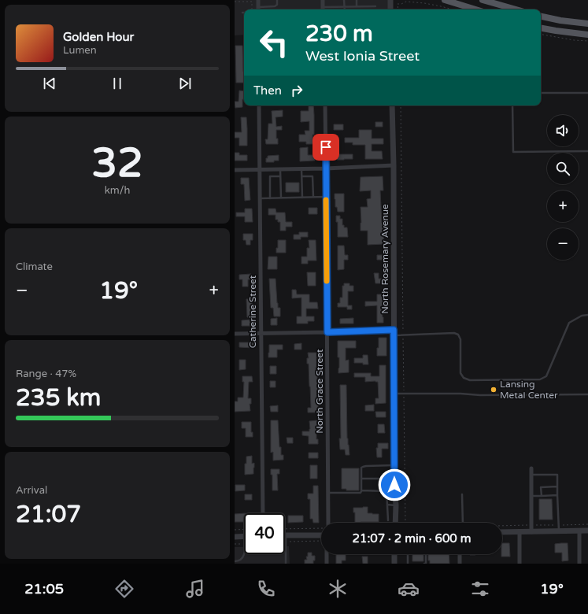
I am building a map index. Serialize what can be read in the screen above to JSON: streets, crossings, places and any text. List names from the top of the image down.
{
  "streets": {
    "street": ["North Rosemary Avenue", "Catherine Street", "North Grace Street"]
  },
  "places": ["Lansing Metal Center"],
  "page": {
    "turn": ["230 m", "West Ionia Street"],
    "song": ["Golden Hour", "Lumen"],
    "then": "Then",
    "map_buttons": ["+", "−"],
    "tile": [
      ["32", "km/h"],
      "Climate",
      ["Range · 47%", "235 km"],
      ["Arrival", "21:07"]
    ],
    "heat": ["−", "19°", "+"],
    "limit": "40",
    "trip": "21:07 · 2 min · 600 m",
    "tabs": ["21:05", "19°"]
  }
}
